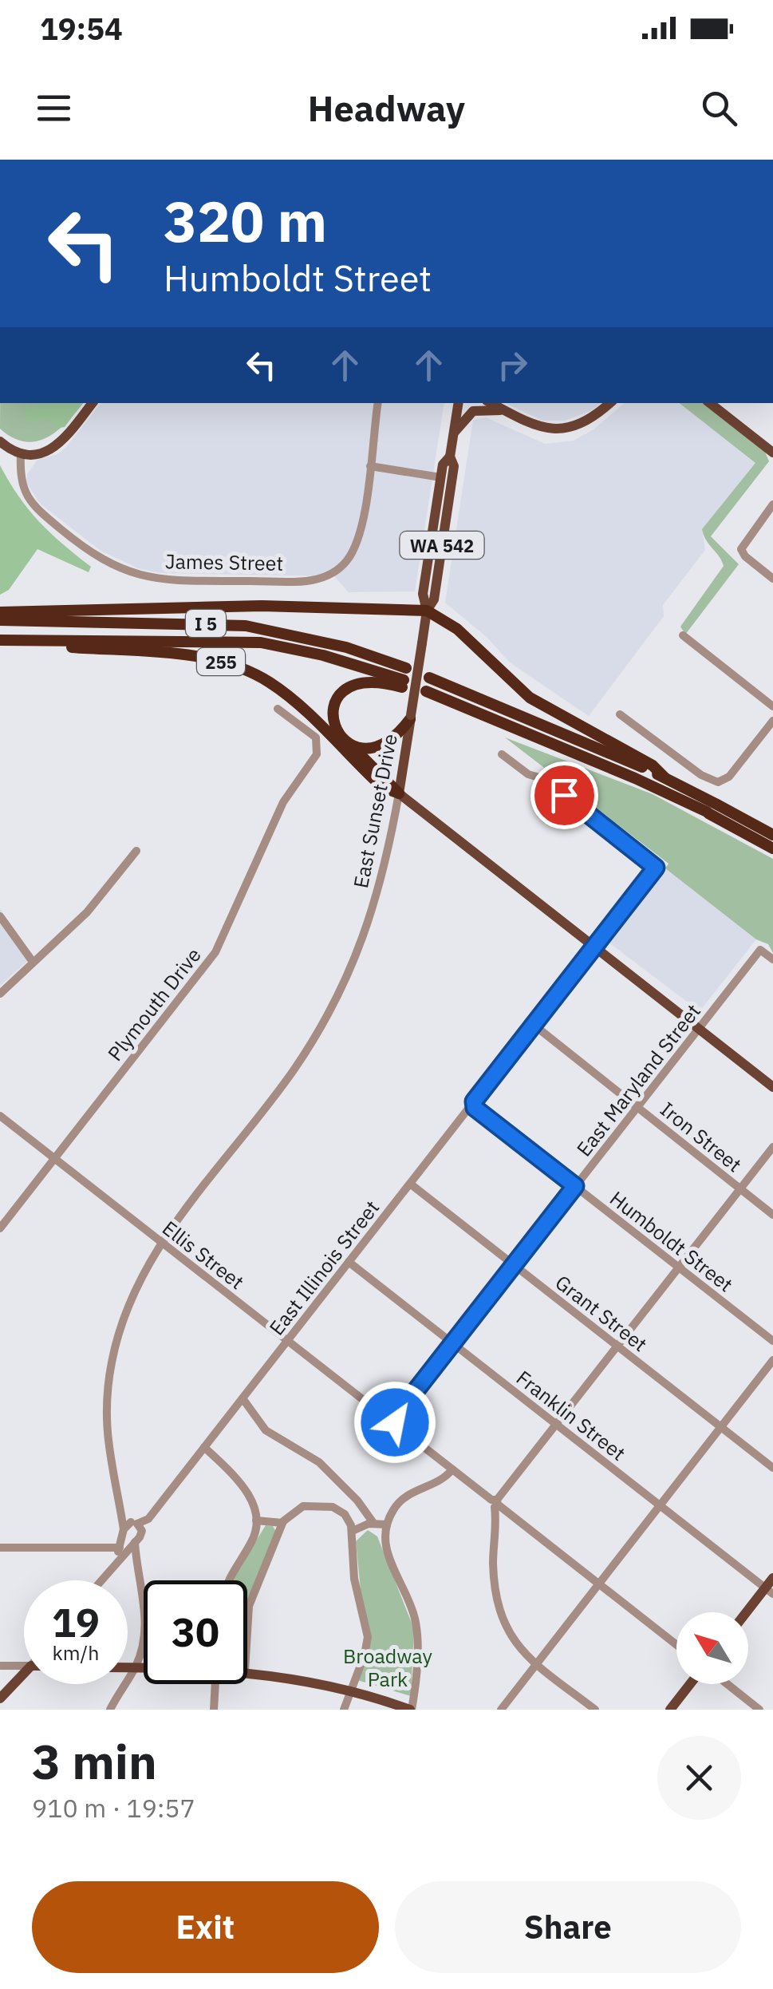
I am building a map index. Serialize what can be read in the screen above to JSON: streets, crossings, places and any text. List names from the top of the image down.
{
  "streets": {
    "highway": ["I 5", "255"],
    "main road": ["WA 542", "East Sunset Drive"],
    "street": [
      "James Street",
      "Plymouth Drive",
      "East Maryland Street",
      "Iron Street",
      "Humboldt Street",
      "Ellis Street",
      "East Illinois Street",
      "Grant Street",
      "Franklin Street"
    ]
  },
  "crossings": [
    ["I 5", "255"],
    ["255", "East Sunset Drive"],
    ["East Sunset Drive", "Ellis Street"],
    ["Plymouth Drive", "Ellis Street"],
    ["East Maryland Street", "Iron Street"],
    ["East Maryland Street", "Humboldt Street"],
    ["East Maryland Street", "Ellis Street"],
    ["East Maryland Street", "Grant Street"],
    ["East Maryland Street", "Franklin Street"],
    ["Iron Street", "East Illinois Street"],
    ["Humboldt Street", "East Illinois Street"],
    ["Ellis Street", "East Illinois Street"],
    ["East Illinois Street", "Grant Street"],
    ["East Illinois Street", "Franklin Street"]
  ],
  "parks": ["Broadway Park"],
  "north": "top left",
  "page": {
    "status": "19:54",
    "header": "Headway",
    "turn": ["320 m", "Humboldt Street"],
    "speed": "19 km/h",
    "limit": "30",
    "heading": ["3 min", "910 m · 19:57"],
    "buttons": ["Exit", "Share"]
  }
}
